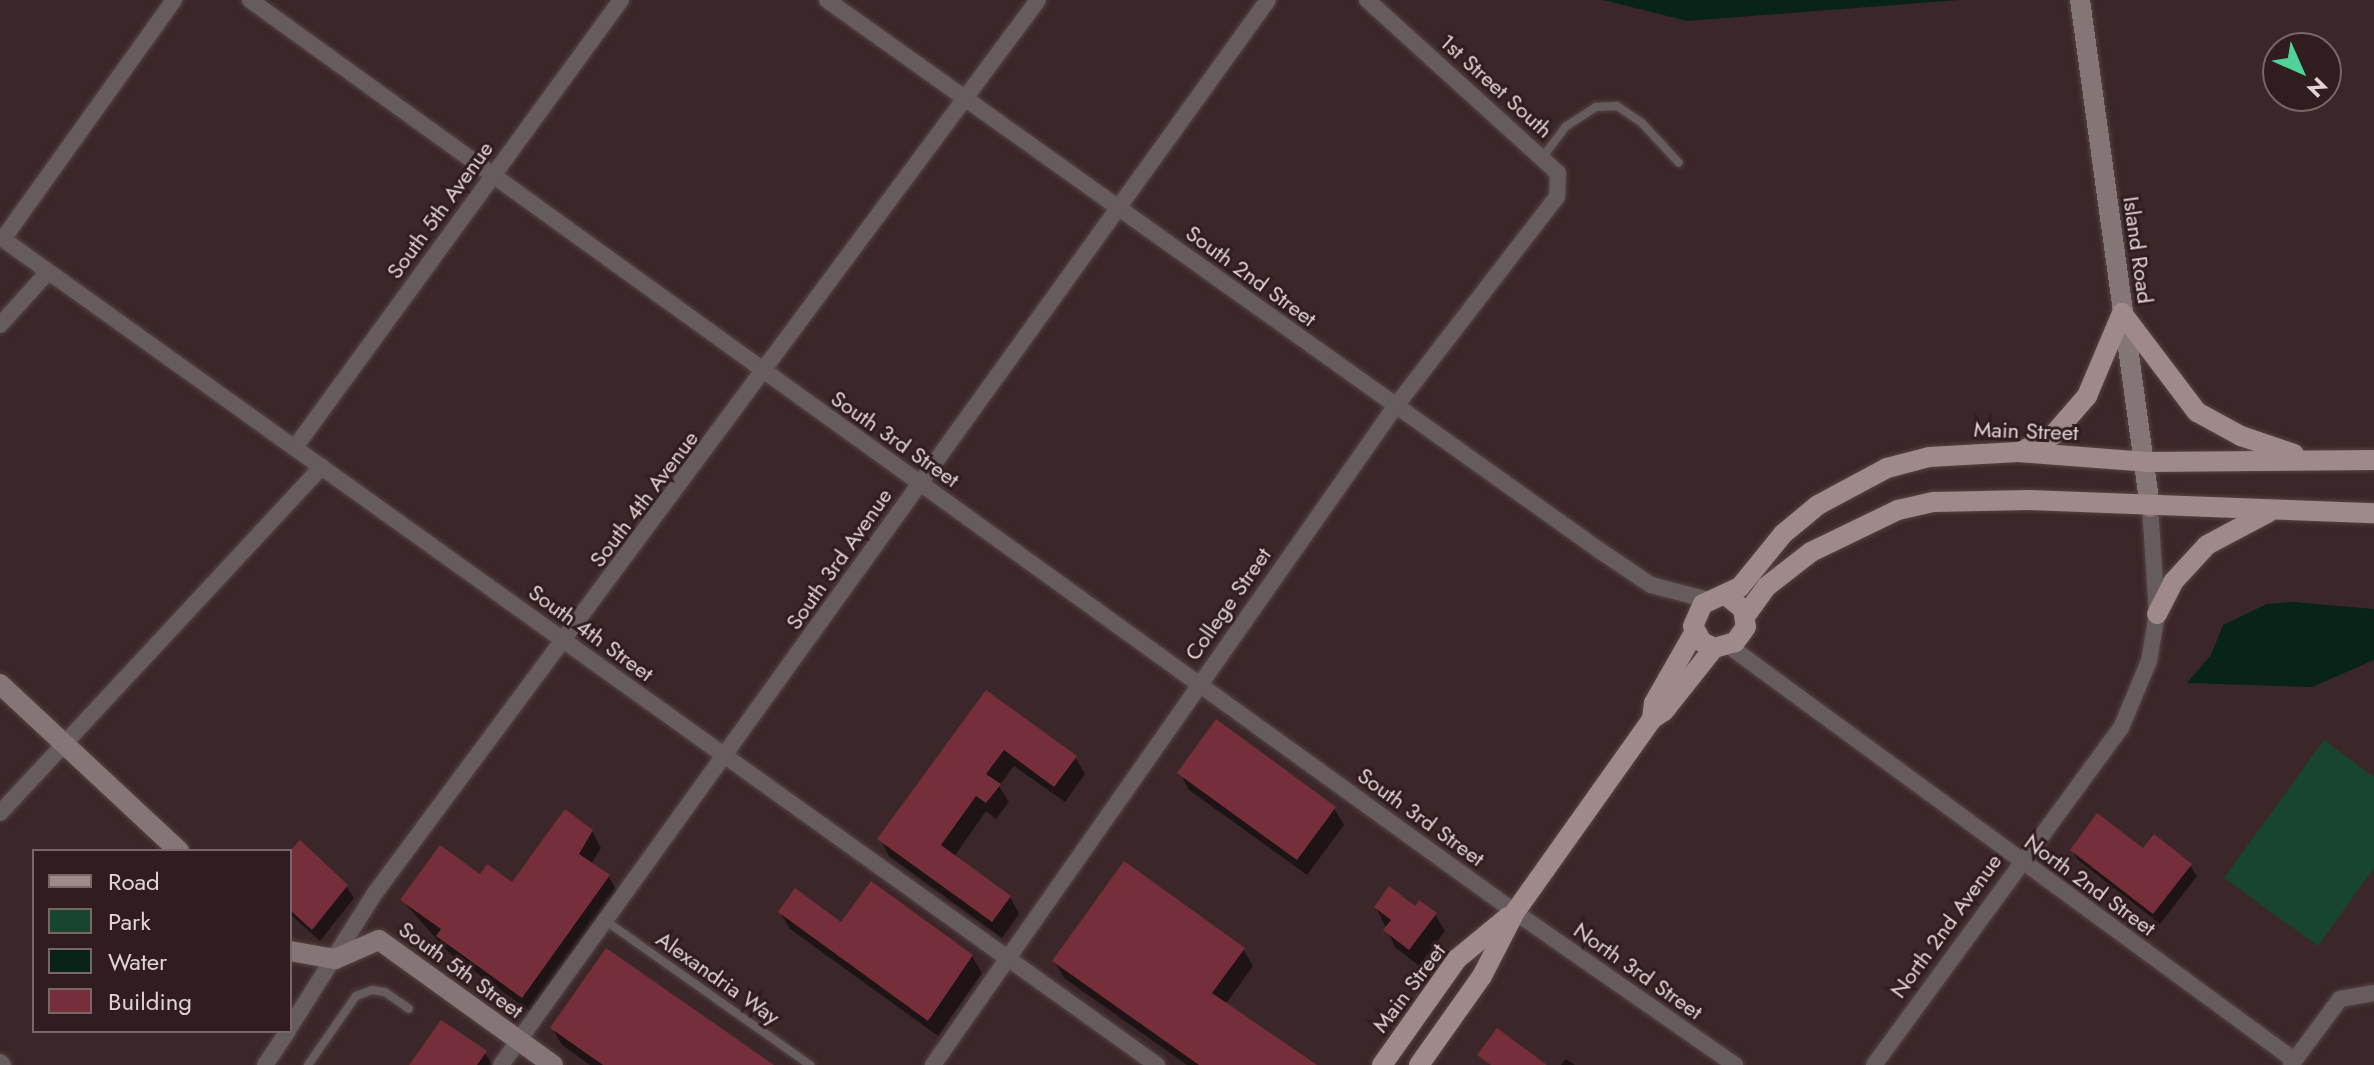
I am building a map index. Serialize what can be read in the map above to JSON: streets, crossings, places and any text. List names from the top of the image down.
{
  "streets": {
    "main road": ["Main Street"],
    "street": [
      "1st Street South",
      "South 5th Avenue",
      "Island Road",
      "South 2nd Street",
      "South 3rd Street",
      "South 4th Avenue",
      "South 3rd Avenue",
      "College Street",
      "South 4th Street",
      "North 2nd Street",
      "North 2nd Avenue",
      "South 5th Street",
      "North 3rd Street"
    ],
    "lane": ["Alexandria Way"]
  },
  "crossings": [
    ["1st Street South", "College Street"],
    ["South 5th Avenue", "South 3rd Street"],
    ["South 5th Avenue", "South 4th Street"],
    ["Island Road", "Main Street"],
    ["Island Road", "North 2nd Avenue"],
    ["South 2nd Street", "Main Street"],
    ["South 2nd Street", "South 4th Avenue"],
    ["South 2nd Street", "South 3rd Avenue"],
    ["South 2nd Street", "College Street"],
    ["Main Street", "South 3rd Street"],
    ["Main Street", "North 2nd Street"],
    ["Main Street", "North 2nd Avenue"],
    ["Main Street", "North 3rd Street"],
    ["South 3rd Street", "South 4th Avenue"],
    ["South 3rd Street", "South 3rd Avenue"],
    ["South 3rd Street", "College Street"],
    ["South 3rd Street", "North 3rd Street"],
    ["South 4th Avenue", "South 4th Street"],
    ["South 4th Avenue", "South 5th Street"],
    ["South 3rd Avenue", "South 4th Street"],
    ["South 3rd Avenue", "South 5th Street"],
    ["South 3rd Avenue", "Alexandria Way"],
    ["College Street", "South 4th Street"],
    ["North 2nd Street", "North 2nd Avenue"]
  ],
  "legend": [
    "Road",
    "Park",
    "Water",
    "Building"
  ],
  "north": "bottom right"
}
